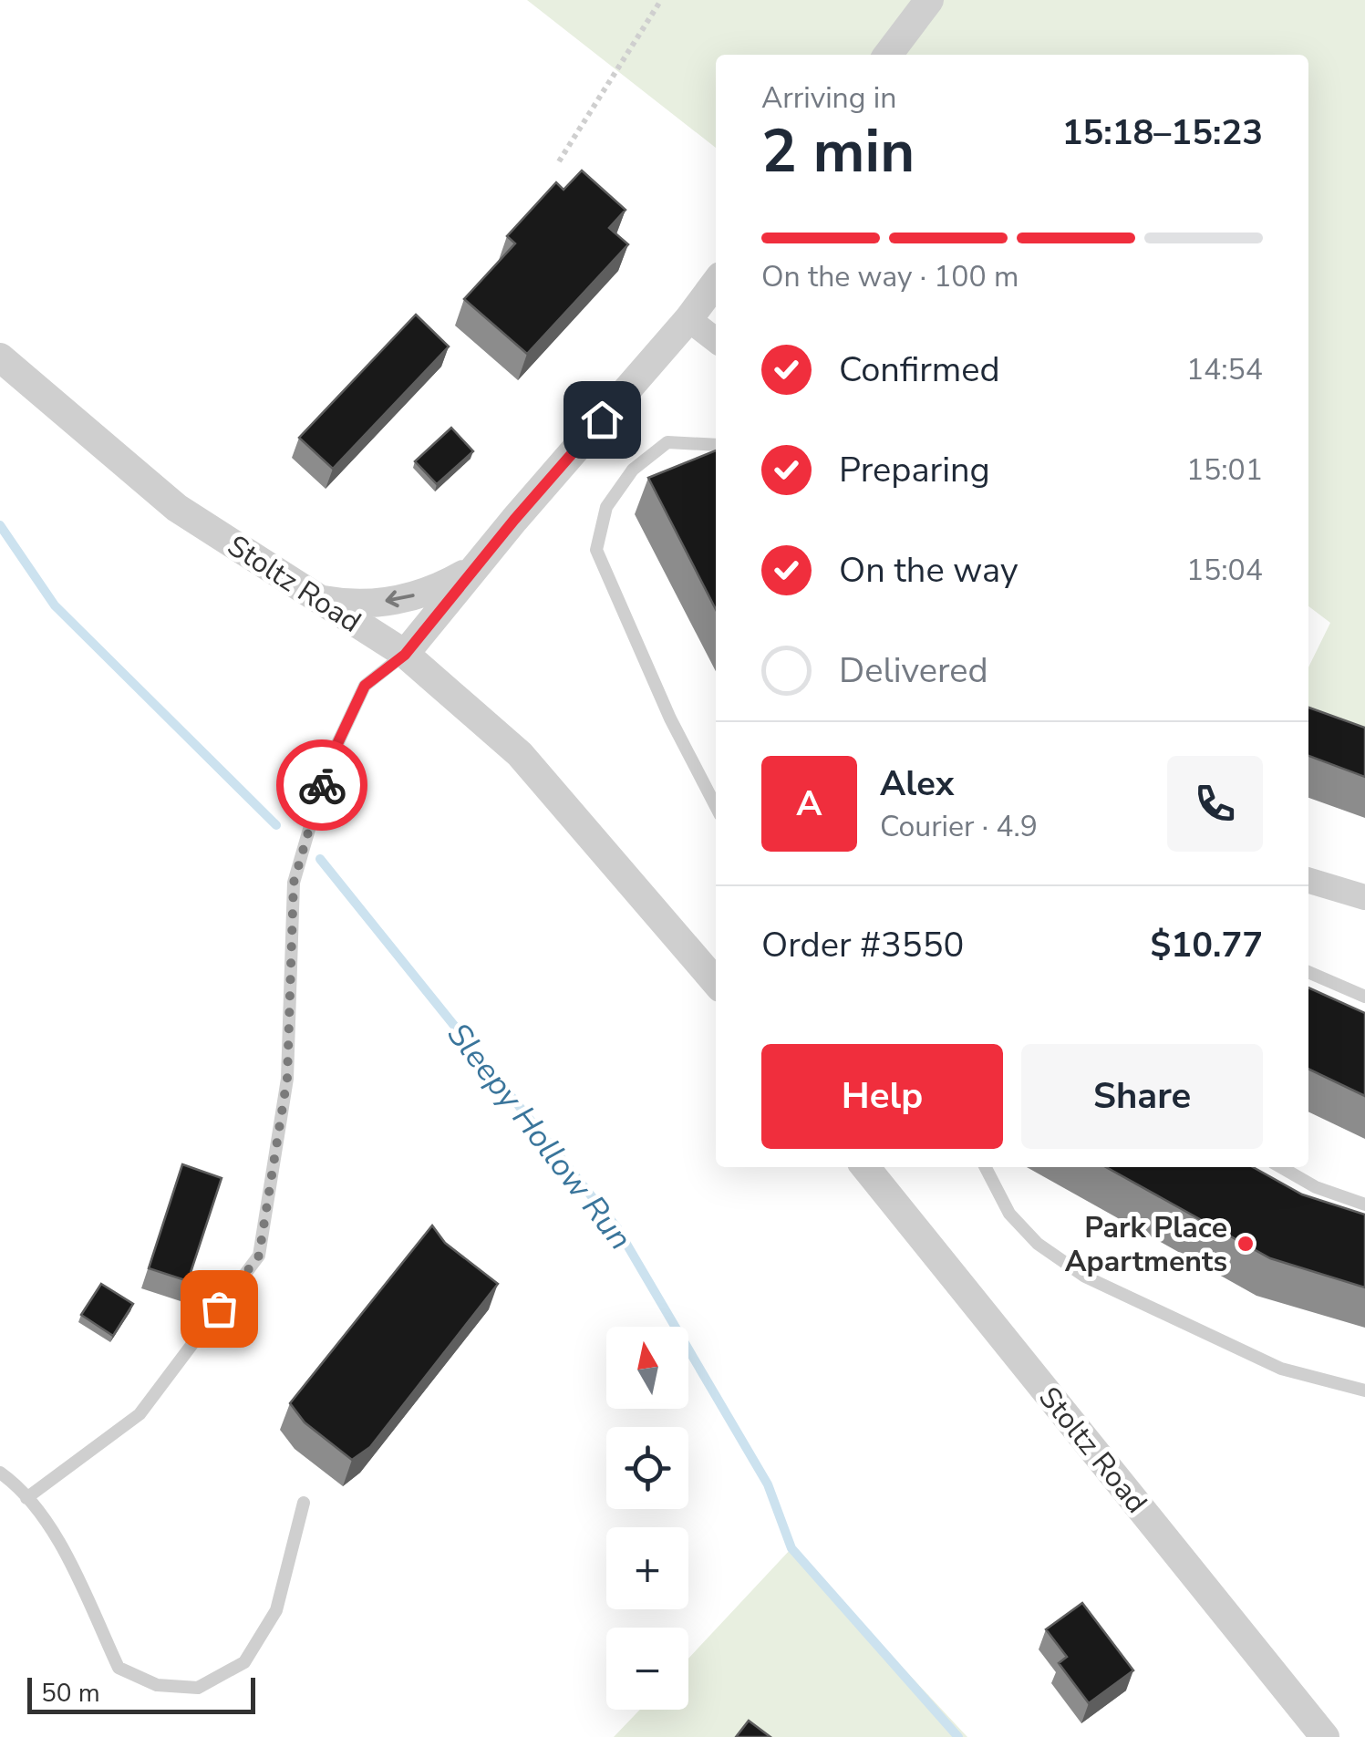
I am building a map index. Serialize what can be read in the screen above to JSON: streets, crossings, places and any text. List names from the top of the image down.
{
  "streets": {
    "street": ["Stoltz Road"]
  },
  "water": ["Sleepy Hollow Run"],
  "places": ["Park Place Apartments"],
  "scale_bar": "50 m",
  "north": "top",
  "page": {
    "heading": ["2 min", "Arriving in", "15:18–15:23"],
    "panel": [
      "Alex",
      "Courier · 4.9",
      "Order #3550",
      "$10.77"
    ],
    "bar": "On the way · 100 m",
    "list": [
      ["Confirmed", "14:54"],
      ["Preparing", "15:01"],
      ["On the way", "15:04"],
      "Delivered"
    ],
    "round": "A",
    "buttons": ["Help", "Share"],
    "map_buttons": ["+", "−"],
    "scale": "50 m"
  }
}
